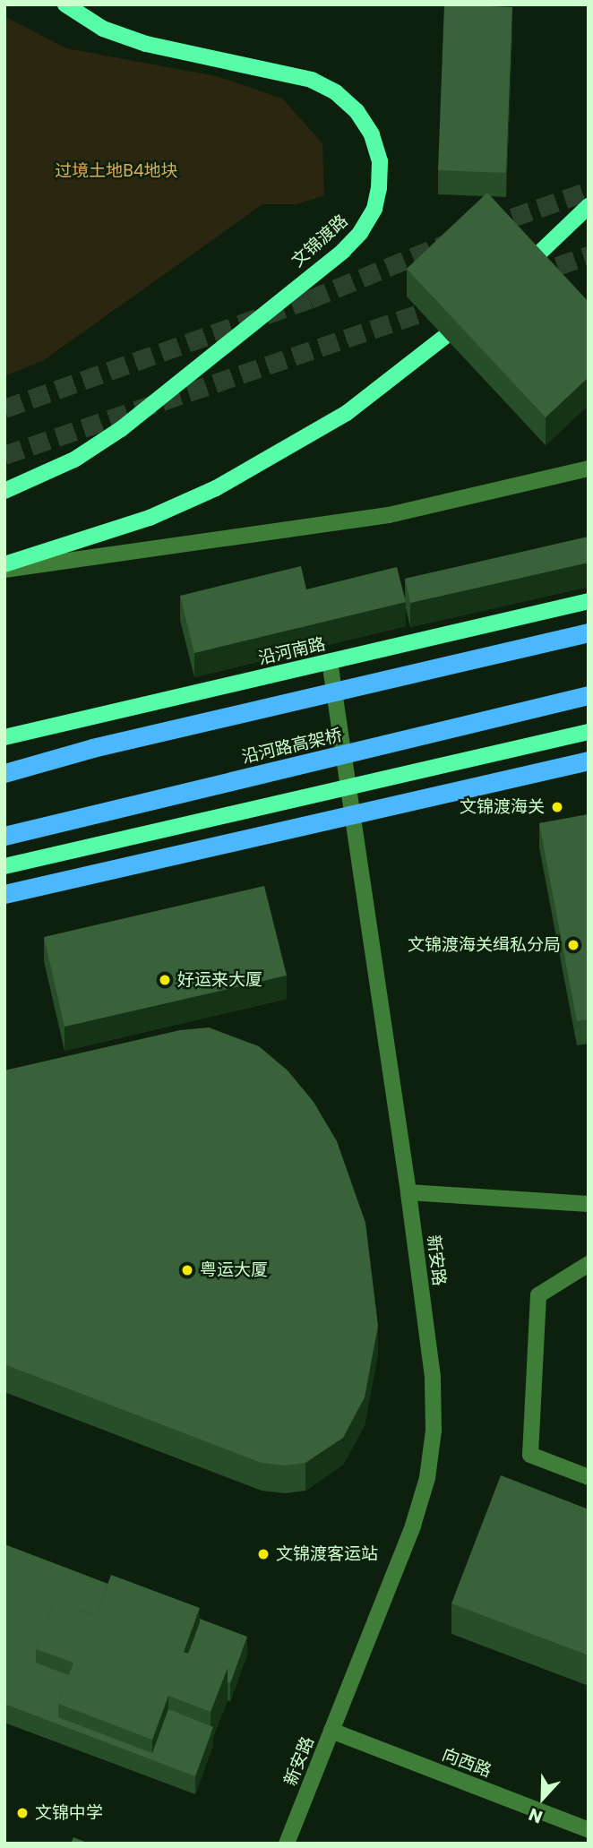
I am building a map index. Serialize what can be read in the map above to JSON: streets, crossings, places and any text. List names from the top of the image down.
{
  "streets": {
    "highway": ["沿河路高架桥"],
    "main road": ["文锦渡路", "沿河南路"],
    "street": ["新安路", "向西路"]
  },
  "crossings": [
    ["沿河南路", "新安路"],
    ["新安路", "向西路"]
  ],
  "parks": ["过境土地B4地块"],
  "places": [
    "文锦渡海关",
    "文锦渡海关缉私分局",
    "好运来大厦",
    "粤运大厦",
    "文锦渡客运站",
    "文锦中学"
  ],
  "north": "bottom"
}
